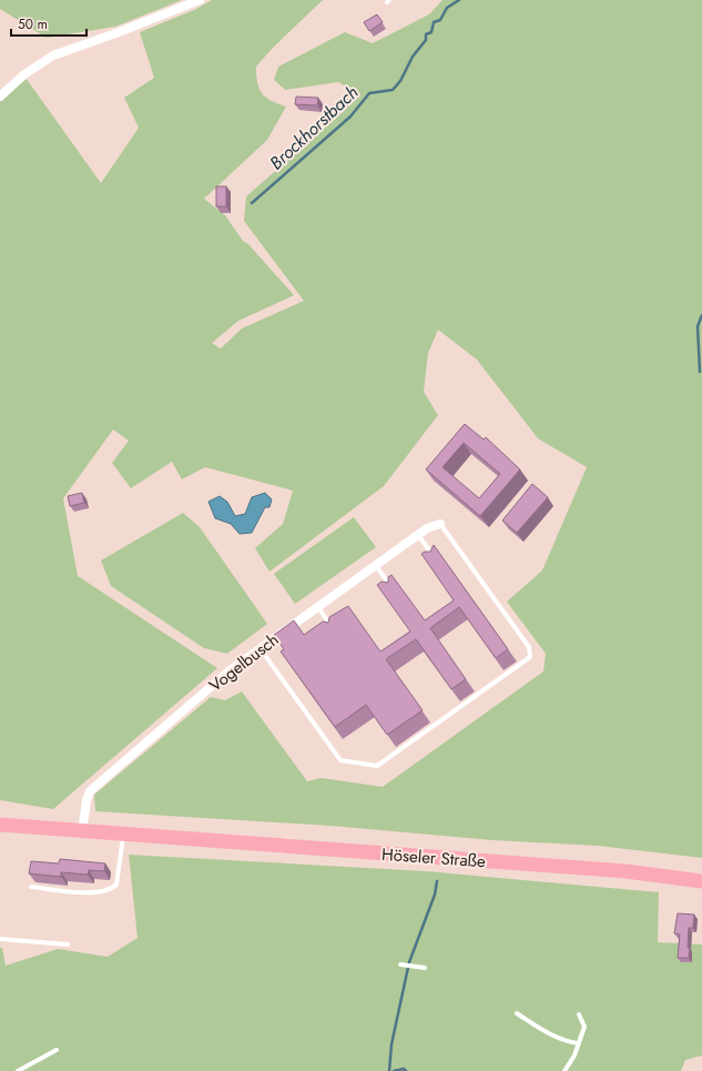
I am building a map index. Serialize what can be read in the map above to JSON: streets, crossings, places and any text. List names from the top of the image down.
{
  "streets": {
    "main road": ["Höseler Straße"],
    "street": ["Vogelbusch"]
  },
  "crossings": [
    ["Vogelbusch", "Höseler Straße"]
  ],
  "water": ["Brockhorstbach"],
  "scale_bar": "50 m"
}
